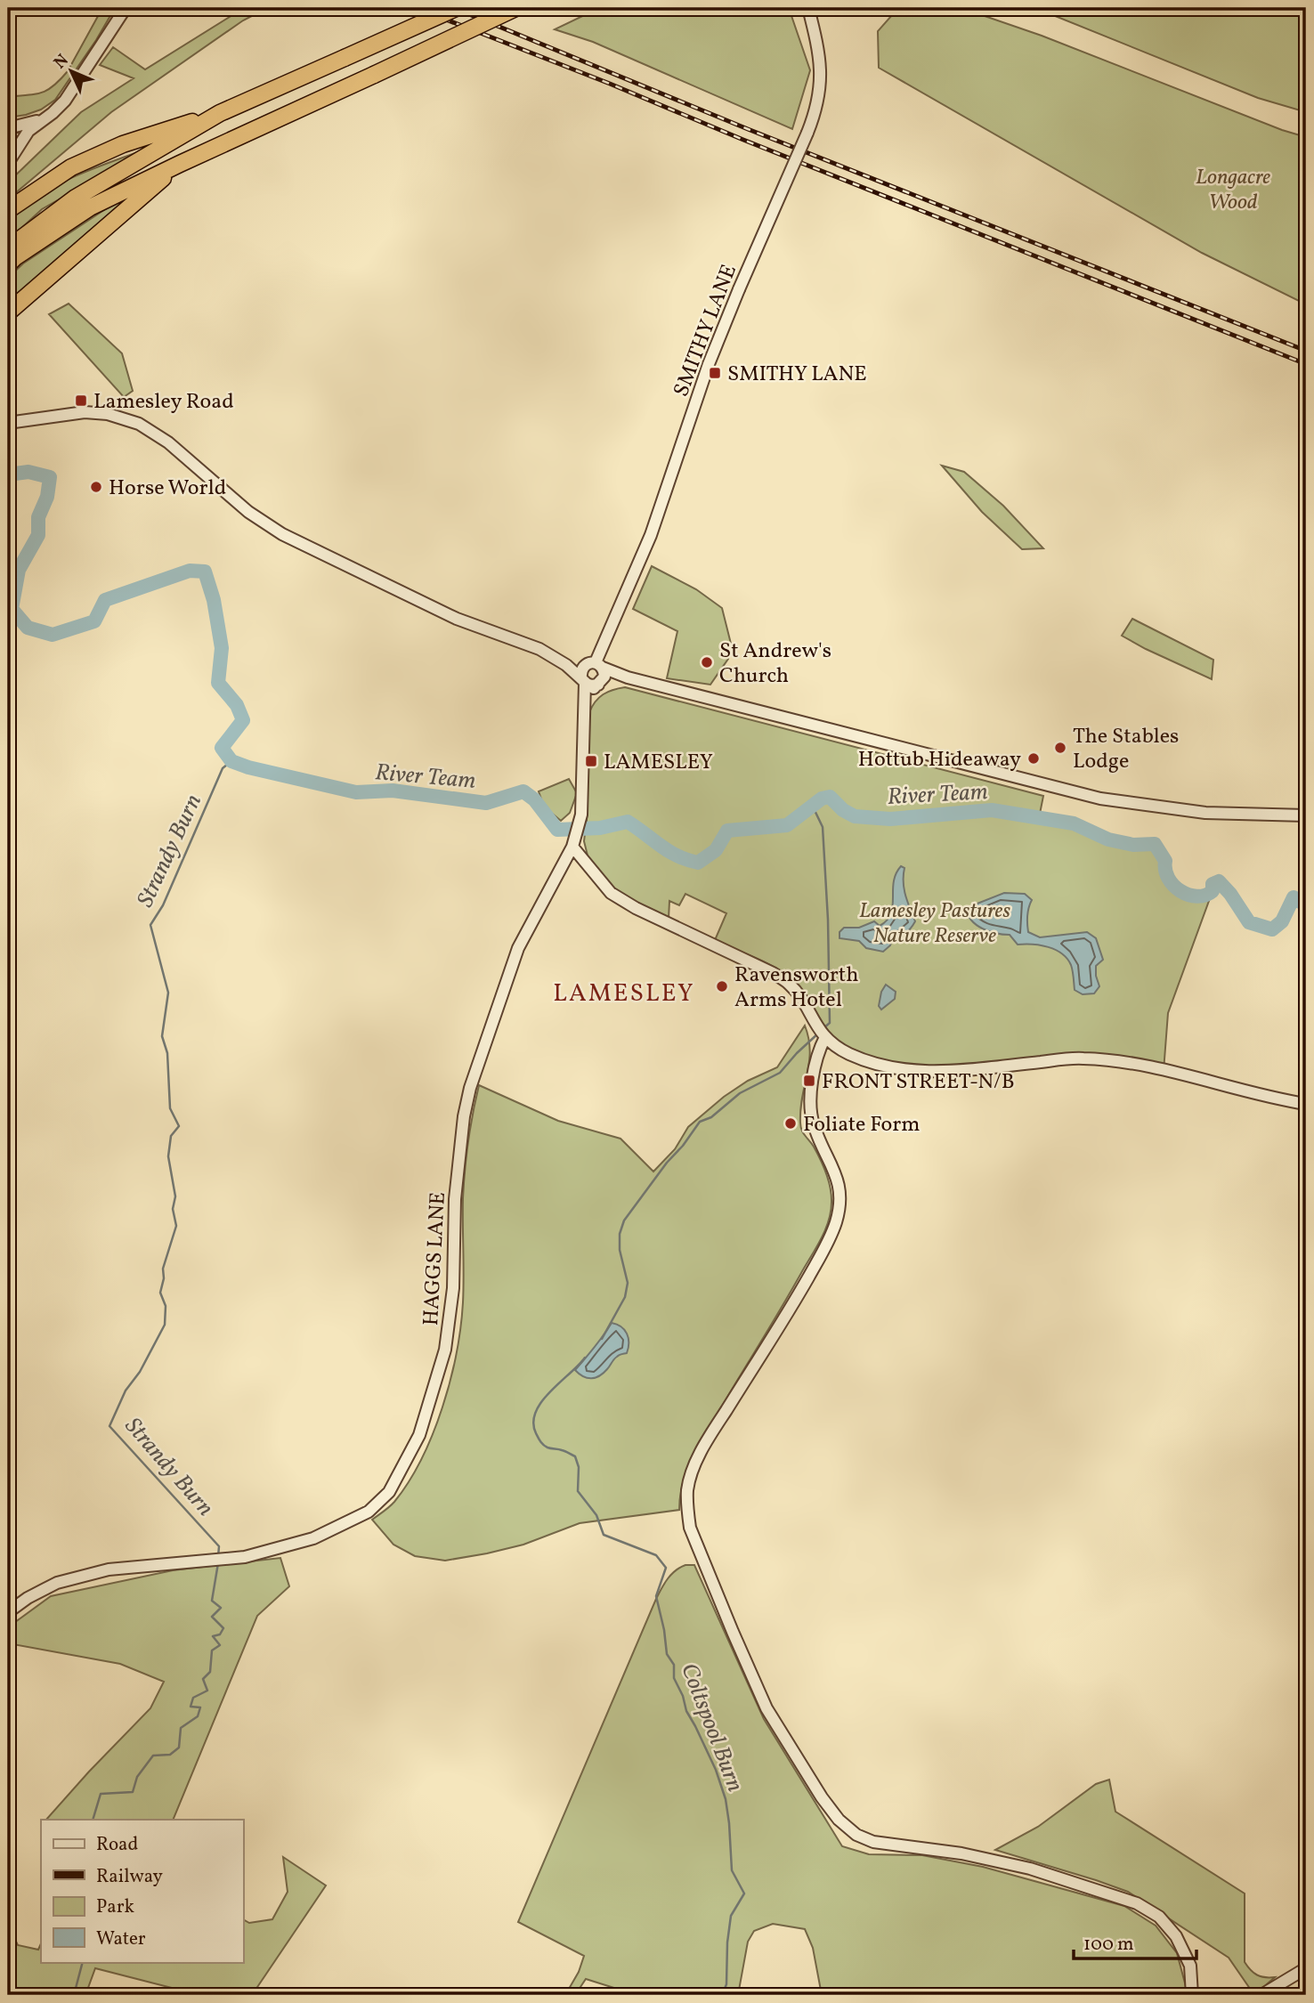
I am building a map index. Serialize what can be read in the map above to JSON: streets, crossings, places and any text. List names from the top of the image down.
{
  "streets": {
    "street": ["SMITHY LANE", "HAGGS LANE"]
  },
  "crossings": [
    ["SMITHY LANE", "HAGGS LANE"]
  ],
  "districts": ["LAMESLEY"],
  "water": ["River Team", "Strandy Burn", "Coltspool Burn"],
  "parks": ["Longacre Wood", "Lamesley Pastures Nature Reserve"],
  "places": {
    "transit": [
      "SMITHY LANE",
      "Lamesley Road",
      "LAMESLEY",
      "FRONT STREET-N/B"
    ],
    "other": [
      "Horse World",
      "St Andrew's Church",
      "The Stables Lodge",
      "Hottub Hideaway",
      "Ravensworth Arms Hotel",
      "Foliate Form"
    ]
  },
  "legend": [
    "Road",
    "Railway",
    "Park",
    "Water"
  ],
  "scale_bar": "100 m",
  "north": "top left"
}
